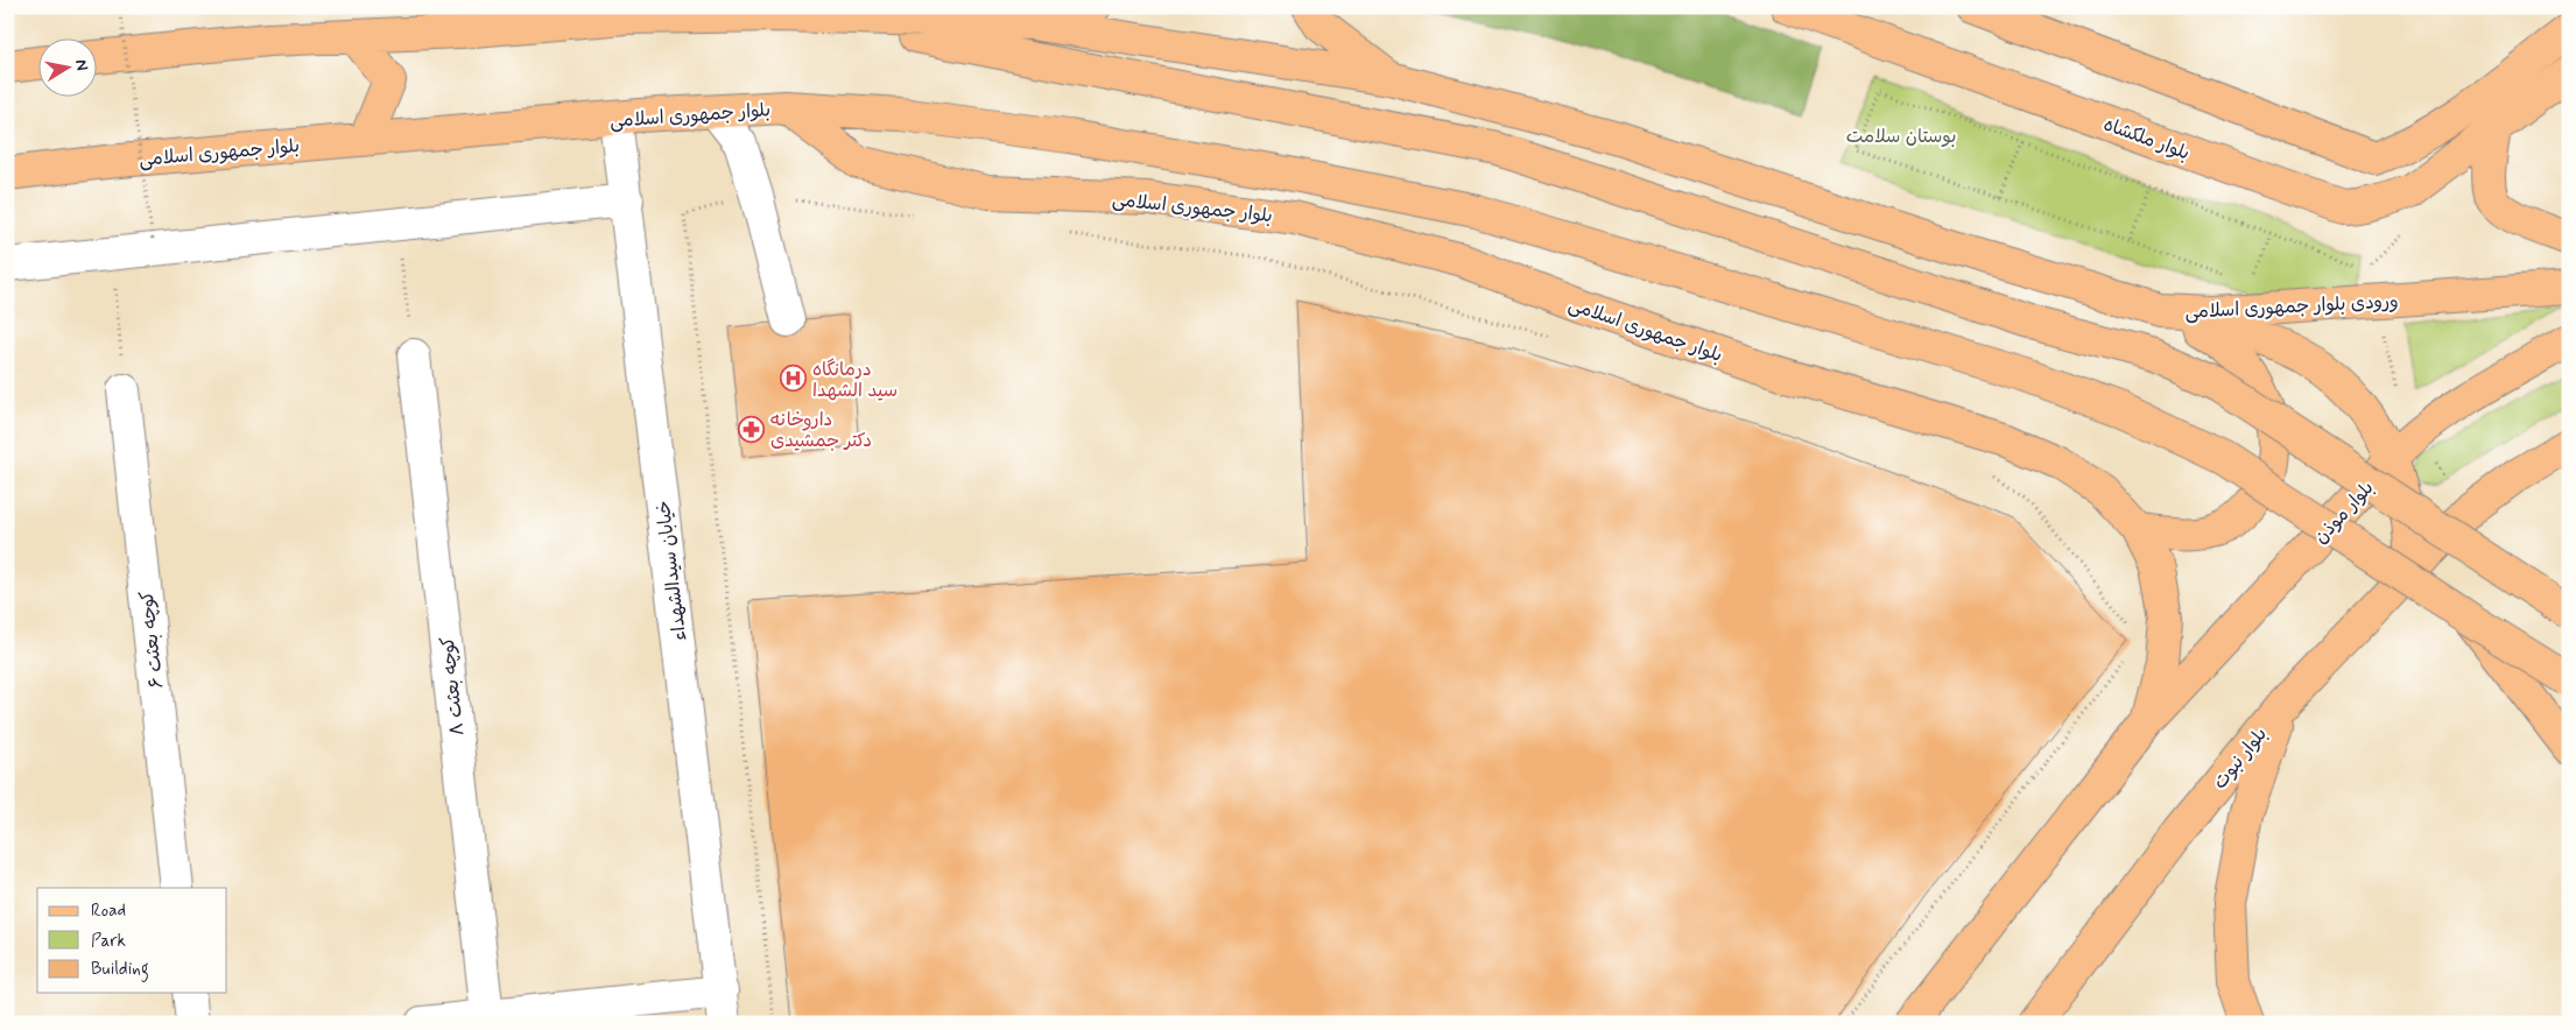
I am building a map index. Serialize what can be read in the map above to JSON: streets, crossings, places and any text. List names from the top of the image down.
{
  "streets": {
    "main road": [
      "بلوار جمهوری اسلامی",
      "بلوار ملکشاه",
      "ورودی بلوار جمهوری اسلامی",
      "بلوار موذن",
      "بلوار نبوت"
    ],
    "street": ["خیابان سیدالشهداء", "کوچه بعثت ۶", "کوچه بعثت ۸"]
  },
  "crossings": [
    ["بلوار جمهوری اسلامی", "بلوار موذن"],
    ["بلوار جمهوری اسلامی", "خیابان سیدالشهداء"]
  ],
  "parks": ["بوستان سلامت"],
  "places": {
    "hospital": ["درمانگاه سید الشهدا"],
    "pharmacy": ["داروخانه دکتر جمشیدی"]
  },
  "legend": ["Road", "Park", "Building"],
  "north": "right"
}
